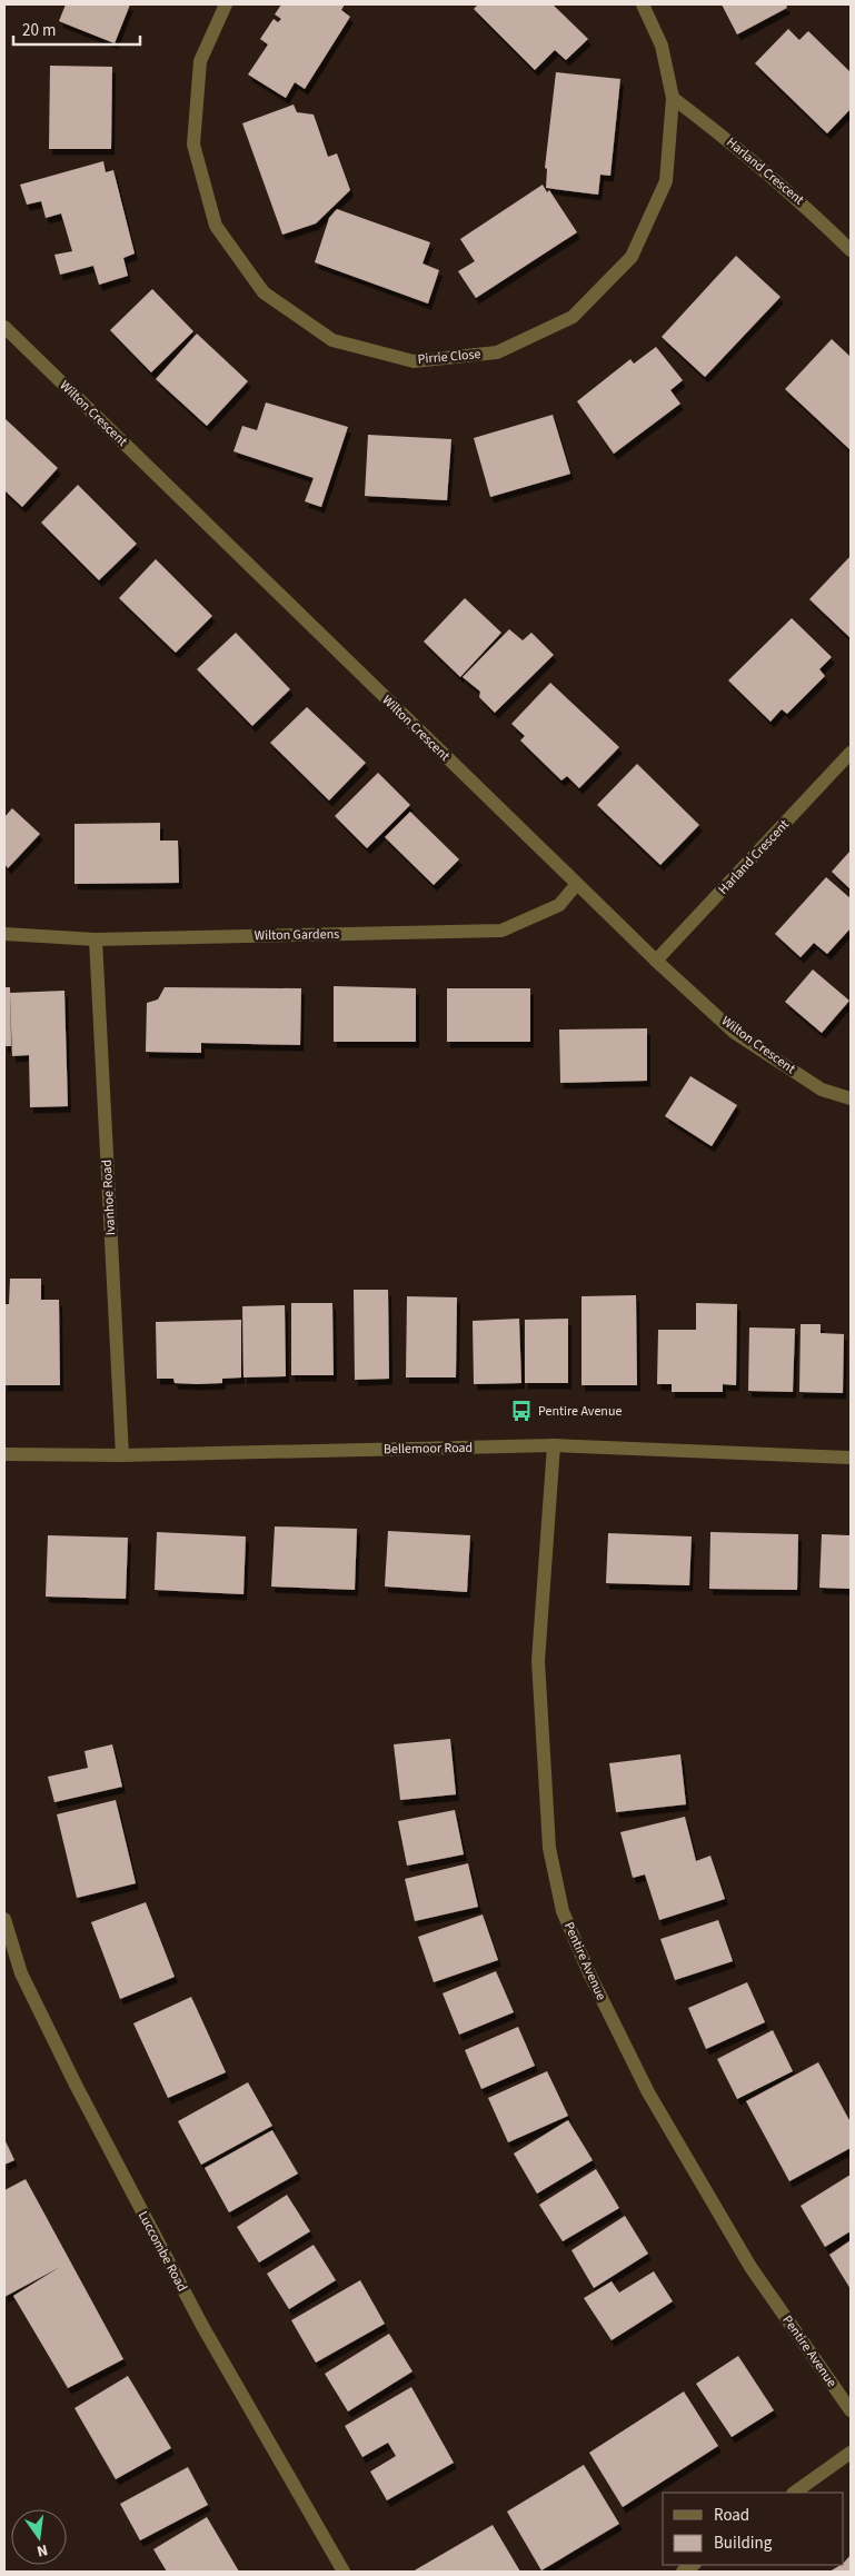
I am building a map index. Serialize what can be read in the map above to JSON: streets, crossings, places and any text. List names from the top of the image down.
{
  "streets": {
    "street": [
      "Harland Crescent",
      "Pirrie Close",
      "Wilton Crescent",
      "Wilton Gardens",
      "Ivanhoe Road",
      "Bellemoor Road",
      "Pentire Avenue",
      "Luccombe Road"
    ]
  },
  "crossings": [
    ["Harland Crescent", "Pirrie Close"],
    ["Harland Crescent", "Wilton Crescent"],
    ["Wilton Crescent", "Wilton Gardens"],
    ["Wilton Gardens", "Ivanhoe Road"],
    ["Ivanhoe Road", "Bellemoor Road"],
    ["Bellemoor Road", "Pentire Avenue"]
  ],
  "places": {
    "bus stop": ["Pentire Avenue"]
  },
  "legend": ["Road", "Building"],
  "scale_bar": "20 m",
  "north": "bottom"
}
